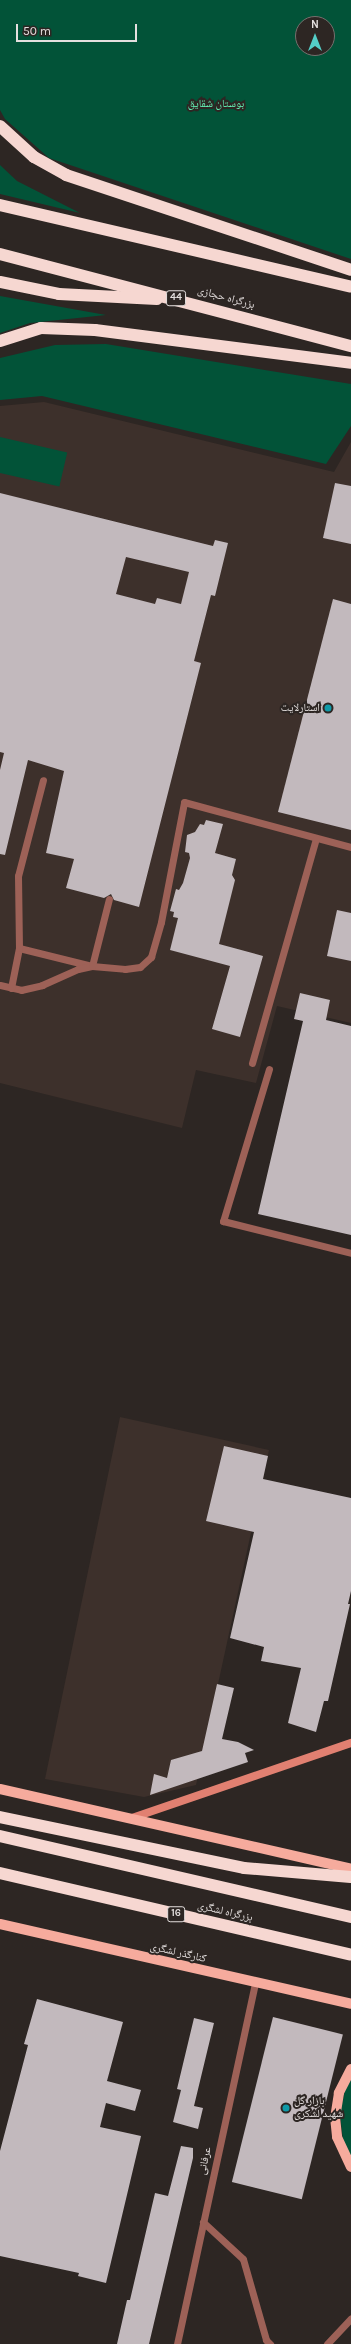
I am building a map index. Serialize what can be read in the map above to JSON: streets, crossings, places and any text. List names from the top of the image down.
{
  "streets": {
    "highway": [
      "44",
      "بزرگراه حجازی",
      "بزرگراه لشگری",
      "16"
    ],
    "main road": ["کنارگذر لشگری"],
    "lane": ["عرفانی"]
  },
  "crossings": [
    ["کنارگذر لشگری", "عرفانی"]
  ],
  "parks": ["بوستان شقایق"],
  "places": ["استارلایت", "بازار گل شهید لشکری"],
  "scale_bar": "50 m",
  "north": "top"
}
